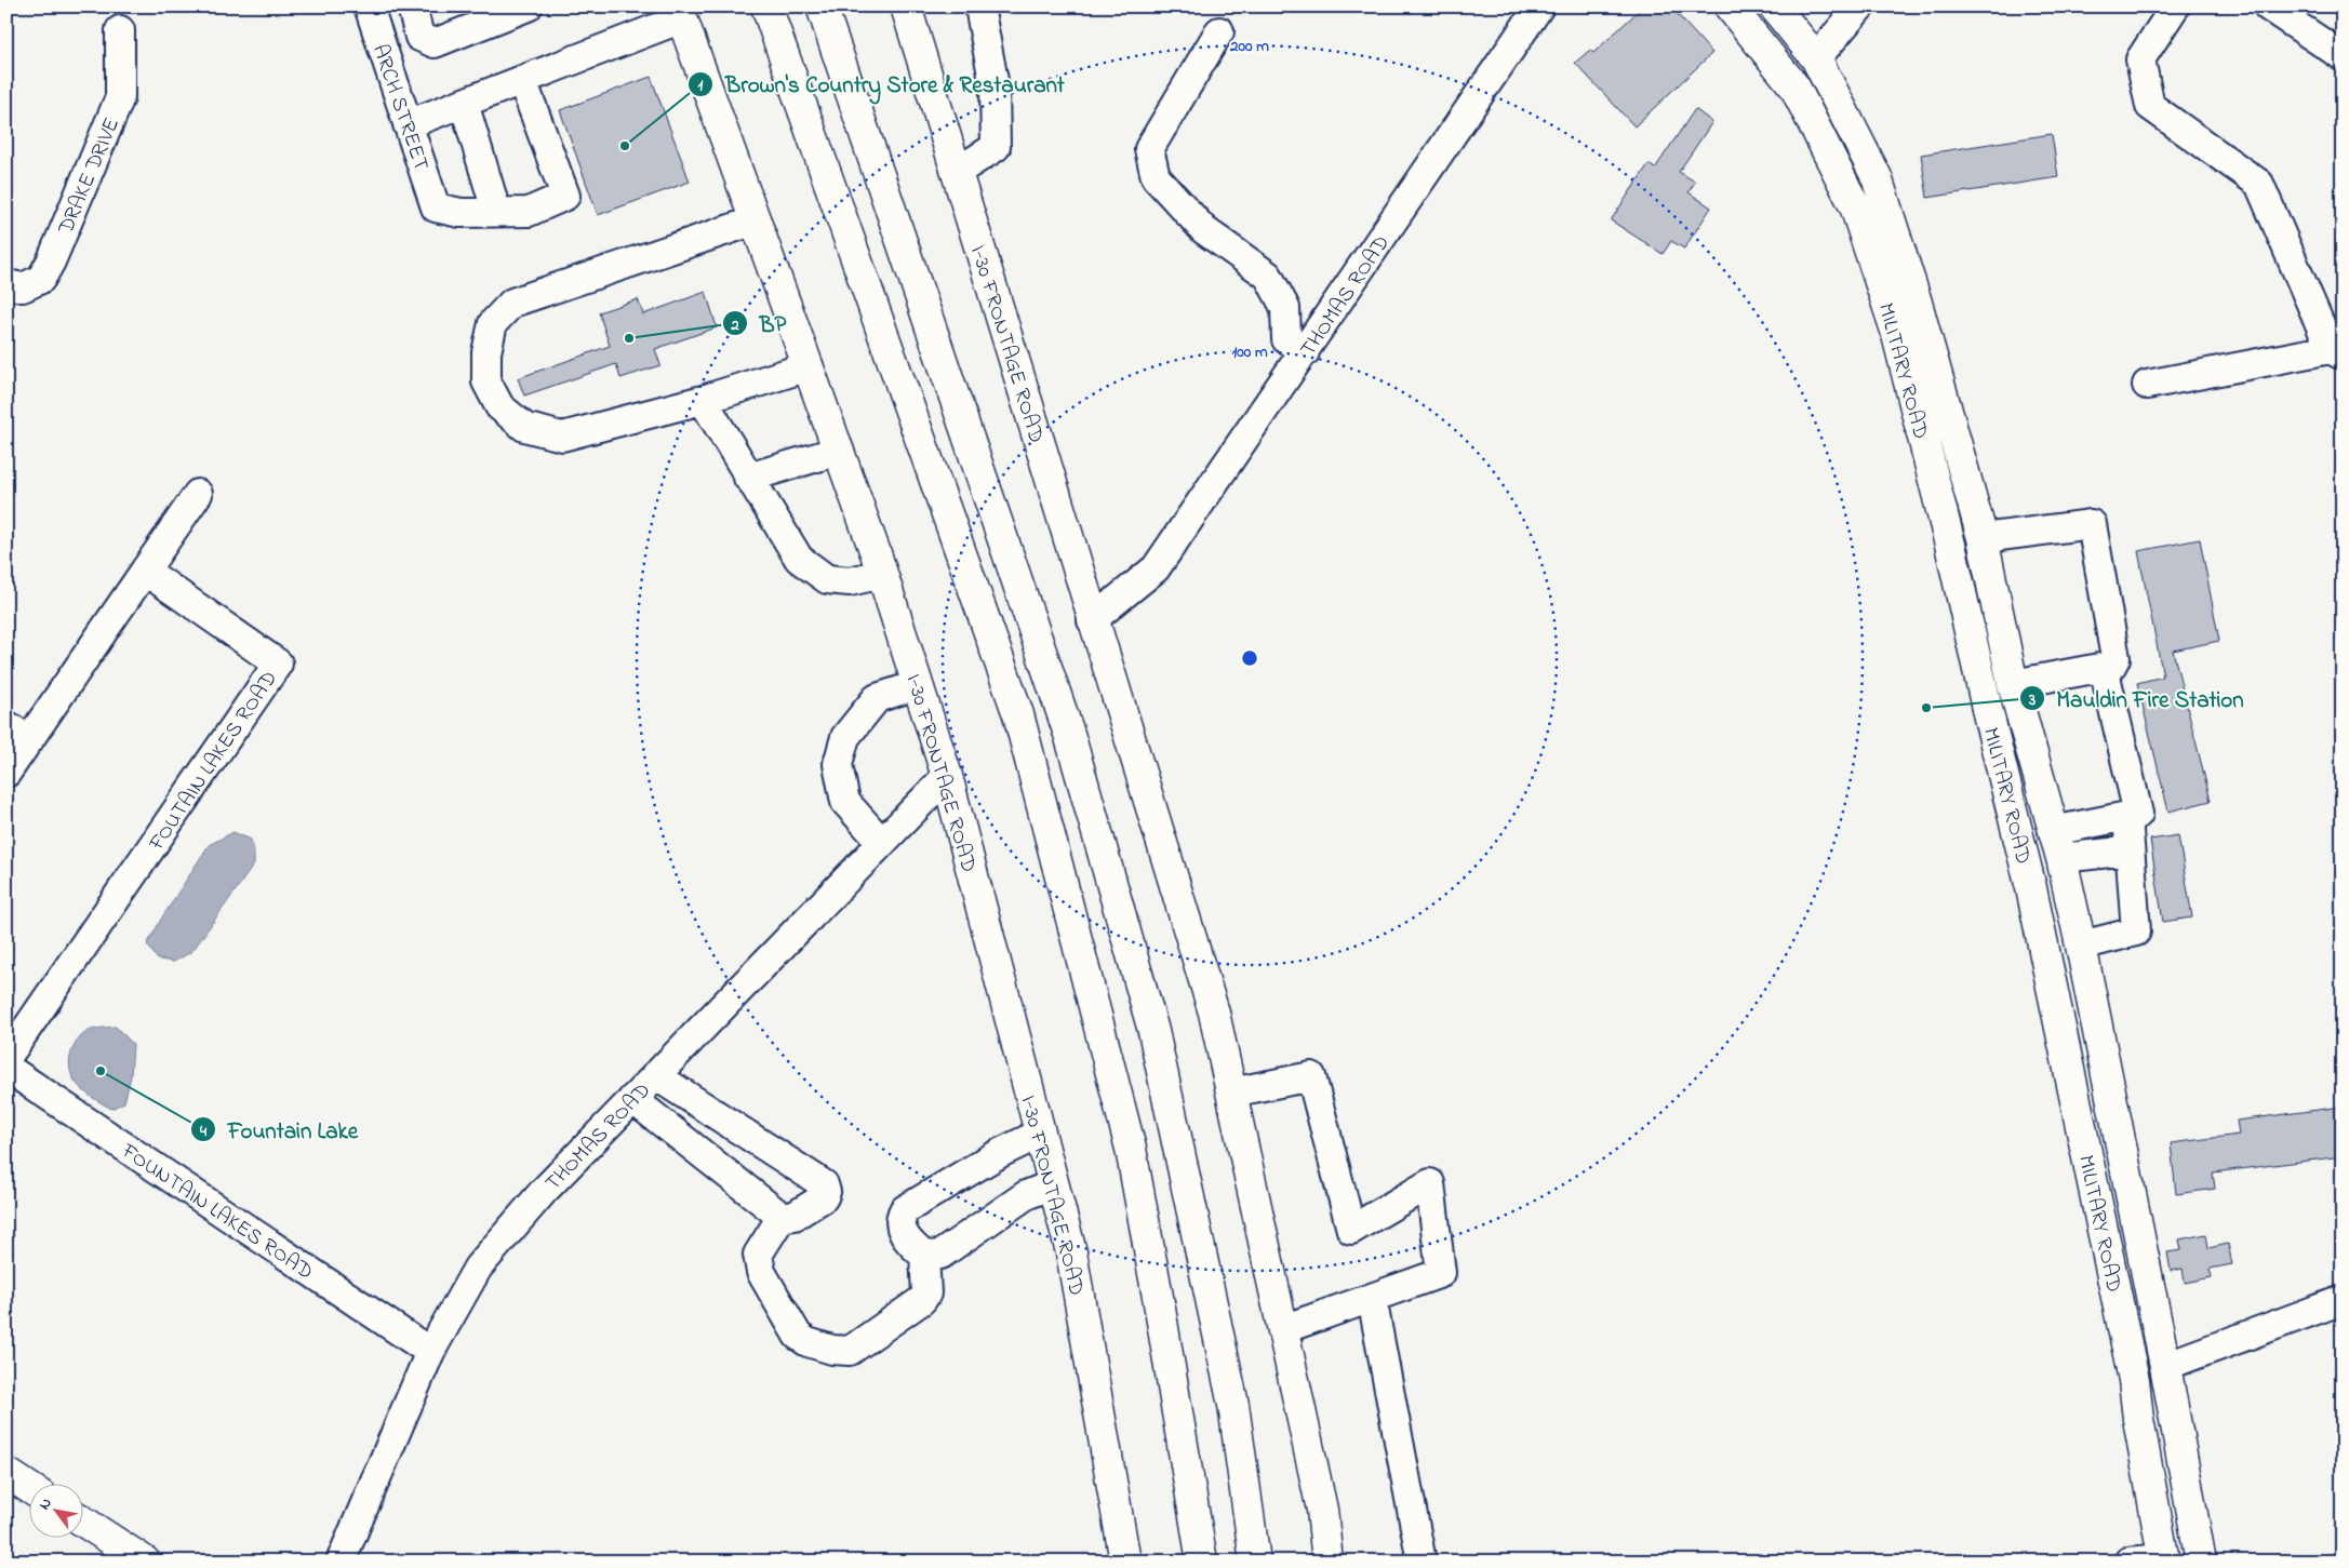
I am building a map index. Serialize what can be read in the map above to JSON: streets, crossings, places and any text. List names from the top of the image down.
{
  "streets": {
    "main road": ["I-30 FRONTAGE ROAD", "MILITARY ROAD"],
    "street": [
      "ARCH STREET",
      "DRAKE DRIVE",
      "THOMAS ROAD",
      "FOUTAIN LAKES ROAD",
      "FOUNTAIN LAKES ROAD"
    ]
  },
  "crossings": [
    ["THOMAS ROAD", "I-30 FRONTAGE ROAD"],
    ["THOMAS ROAD", "FOUNTAIN LAKES ROAD"]
  ],
  "places": [
    "Brown's Country Store & Restaurant",
    "BP",
    "Mauldin Fire Station",
    "Fountain Lake"
  ],
  "north": "top left",
  "rings": ["200 m", "100 m"]
}
